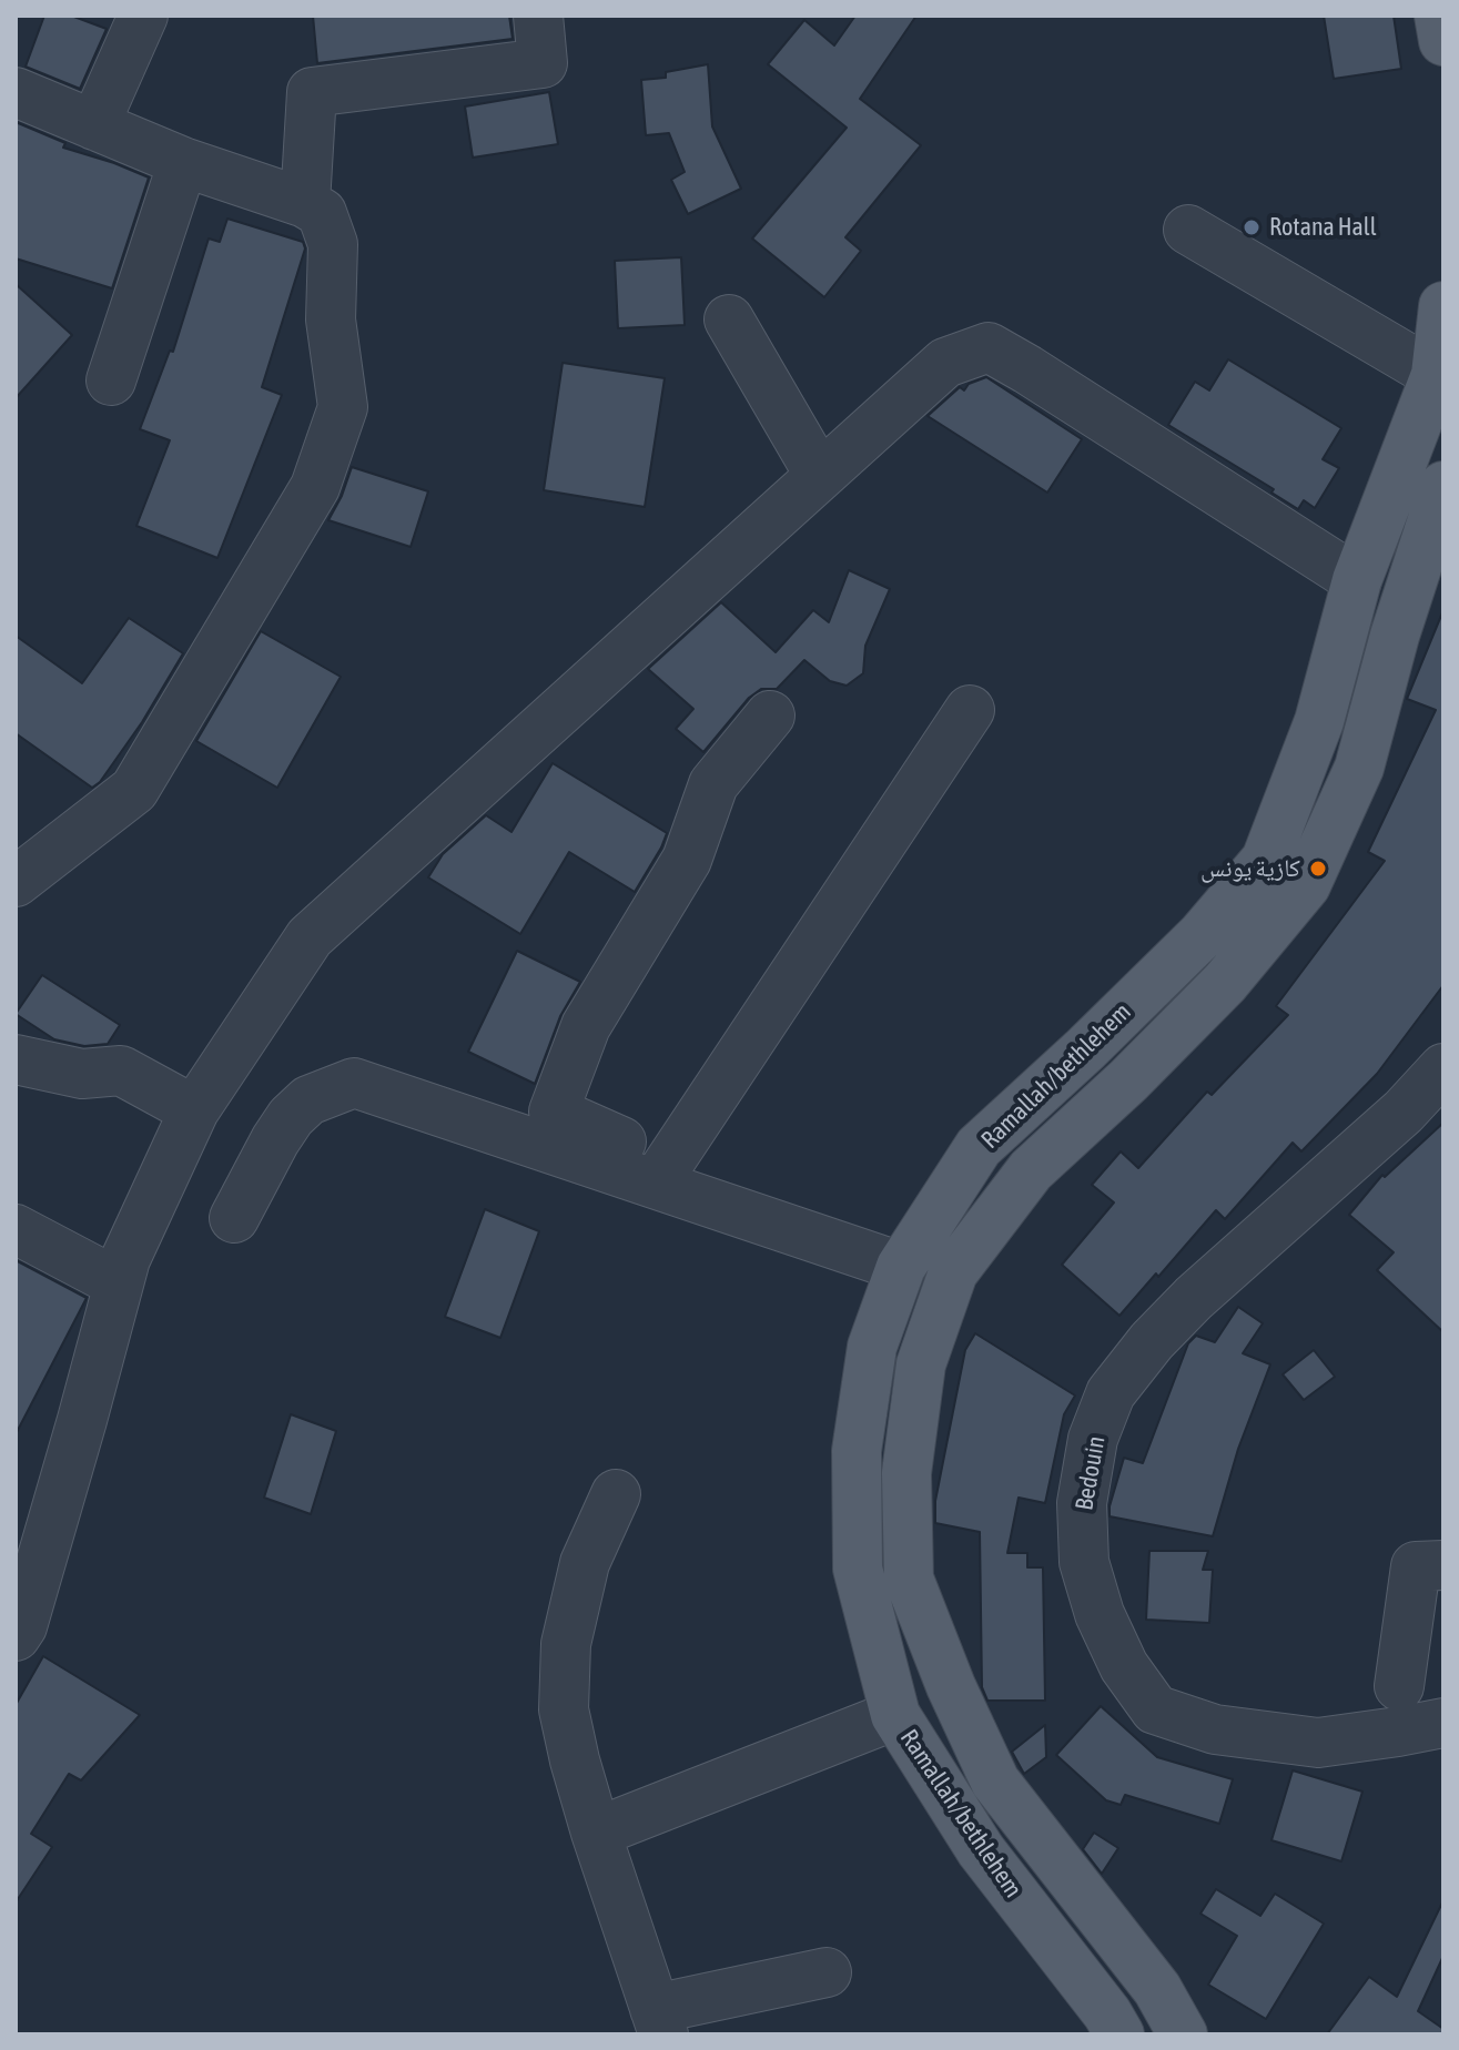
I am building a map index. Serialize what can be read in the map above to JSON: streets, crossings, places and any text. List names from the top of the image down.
{
  "streets": {
    "main road": ["Ramallah/bethlehem"],
    "street": ["Bedouin"]
  },
  "places": ["Rotana Hall", "كازية يونس"]
}
